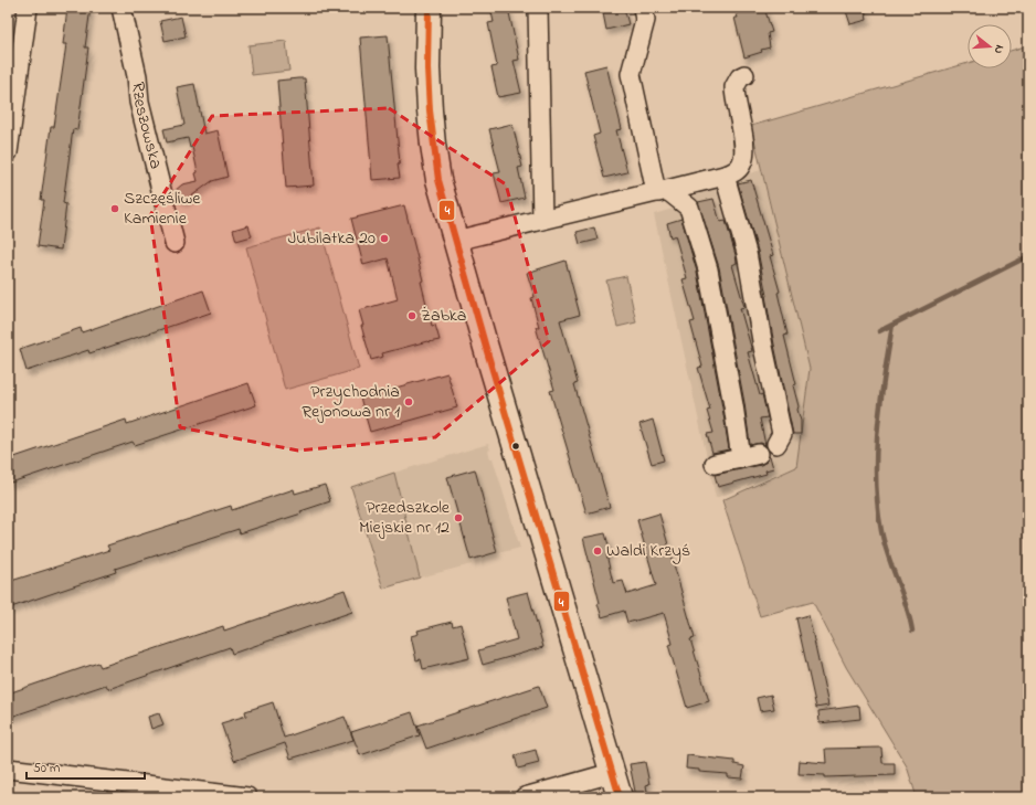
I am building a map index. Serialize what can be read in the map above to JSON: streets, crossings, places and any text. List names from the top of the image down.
{
  "streets": {
    "street": ["Rzeszowska"]
  },
  "places": [
    "Szczęśliwe Kamienie",
    "Jubilatka 20",
    "Żabka",
    "Przychodnia Rejonowa nr 1",
    "Przedszkole Miejskie nr 12",
    "Waldi Krzyś"
  ],
  "lines": ["transit line 4"],
  "scale_bar": "50 m",
  "north": "right"
}
